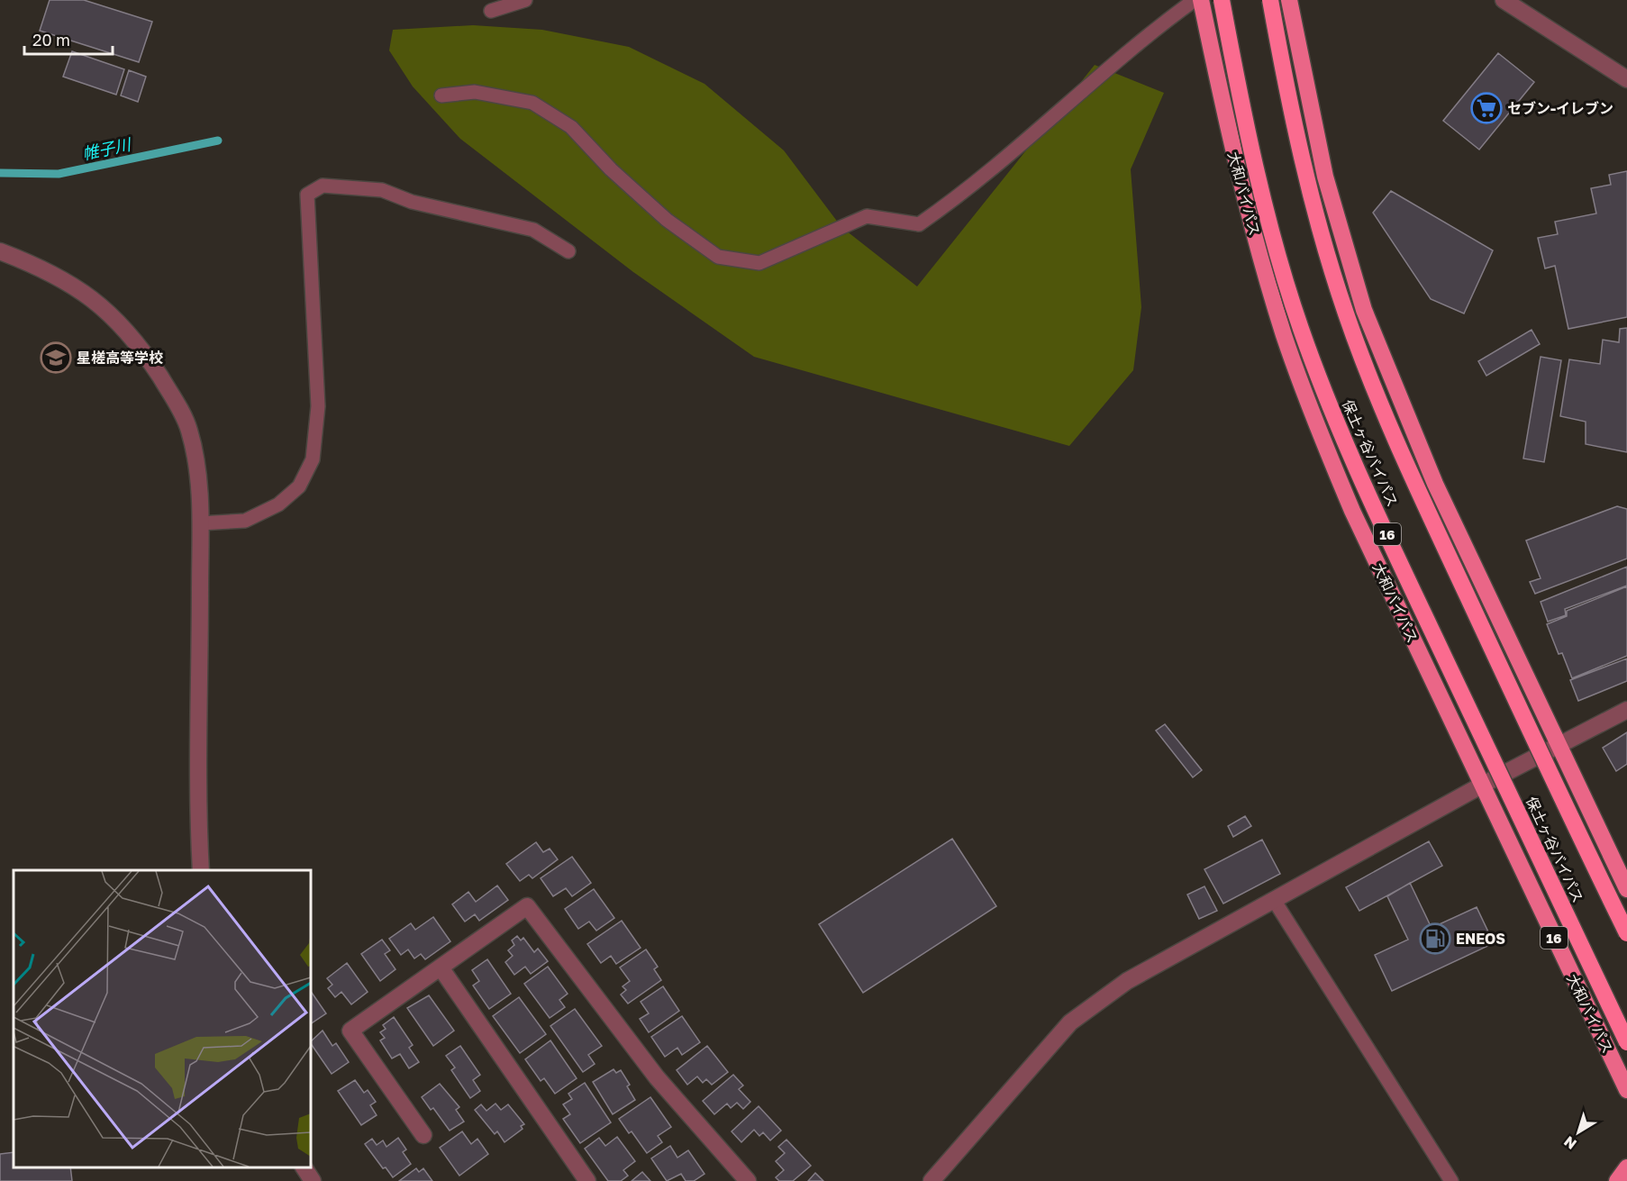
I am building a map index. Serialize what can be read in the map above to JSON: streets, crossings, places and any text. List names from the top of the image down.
{
  "streets": {
    "highway": ["大和バイパス", "保土ヶ谷バイパス", "16"]
  },
  "water": ["帷子川"],
  "places": {
    "supermarket": ["セブン-イレブン"],
    "school or university": ["星槎高等学校"],
    "fuel station": ["ENEOS"]
  },
  "scale_bar": "20 m",
  "north": "bottom left"
}
